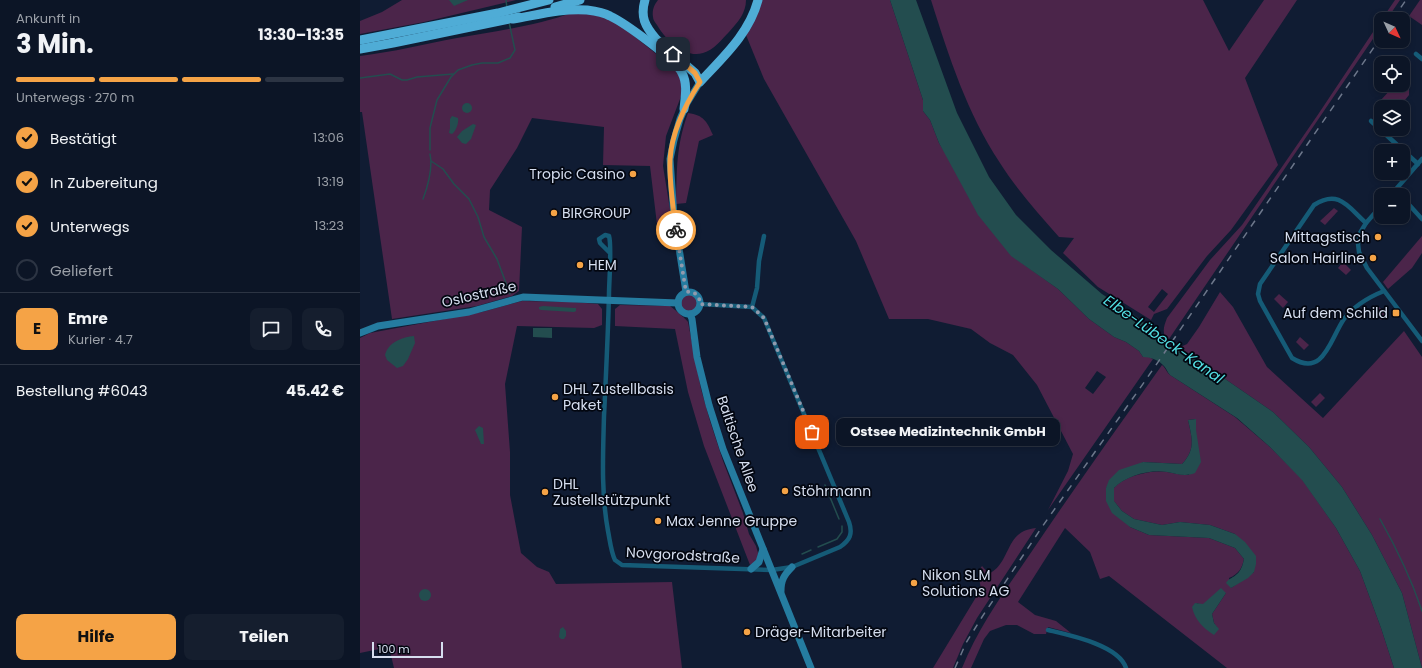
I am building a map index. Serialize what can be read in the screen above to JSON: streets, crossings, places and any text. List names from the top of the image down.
{
  "streets": {
    "main road": ["Oslostraße", "Baltische Allee"],
    "street": ["Novgorodstraße"]
  },
  "crossings": [
    ["Oslostraße", "Baltische Allee"],
    ["Oslostraße", "Novgorodstraße"],
    ["Baltische Allee", "Novgorodstraße"]
  ],
  "water": ["Elbe-Lübeck-Kanal"],
  "places": {
    "other": [
      "Tropic Casino",
      "BIRGROUP",
      "Mittagstisch",
      "Salon Hairline",
      "HEM",
      "DHL Zustellbasis Paket",
      "Ostsee Medizintechnik GmbH",
      "Stöhrmann",
      "DHL Zustellstützpunkt",
      "Max Jenne Gruppe",
      "Nikon SLM Solutions AG",
      "Dräger-Mitarbeiter"
    ],
    "transit": ["Auf dem Schild"]
  },
  "scale_bar": "100 m",
  "north": "bottom right",
  "page": {
    "heading": ["3 Min.", "Ankunft in", "13:30–13:35"],
    "panel": [
      "Emre",
      "Kurier · 4.7",
      "Bestellung #6043",
      "45.42 €"
    ],
    "map_buttons": ["+", "−"],
    "bar": "Unterwegs · 270 m",
    "list": [
      ["Bestätigt", "13:06"],
      ["In Zubereitung", "13:19"],
      ["Unterwegs", "13:23"],
      "Geliefert"
    ],
    "round": "E",
    "bubble": "Ostsee Medizintechnik GmbH",
    "buttons": ["Hilfe", "Teilen"],
    "scale": "100 m"
  }
}
